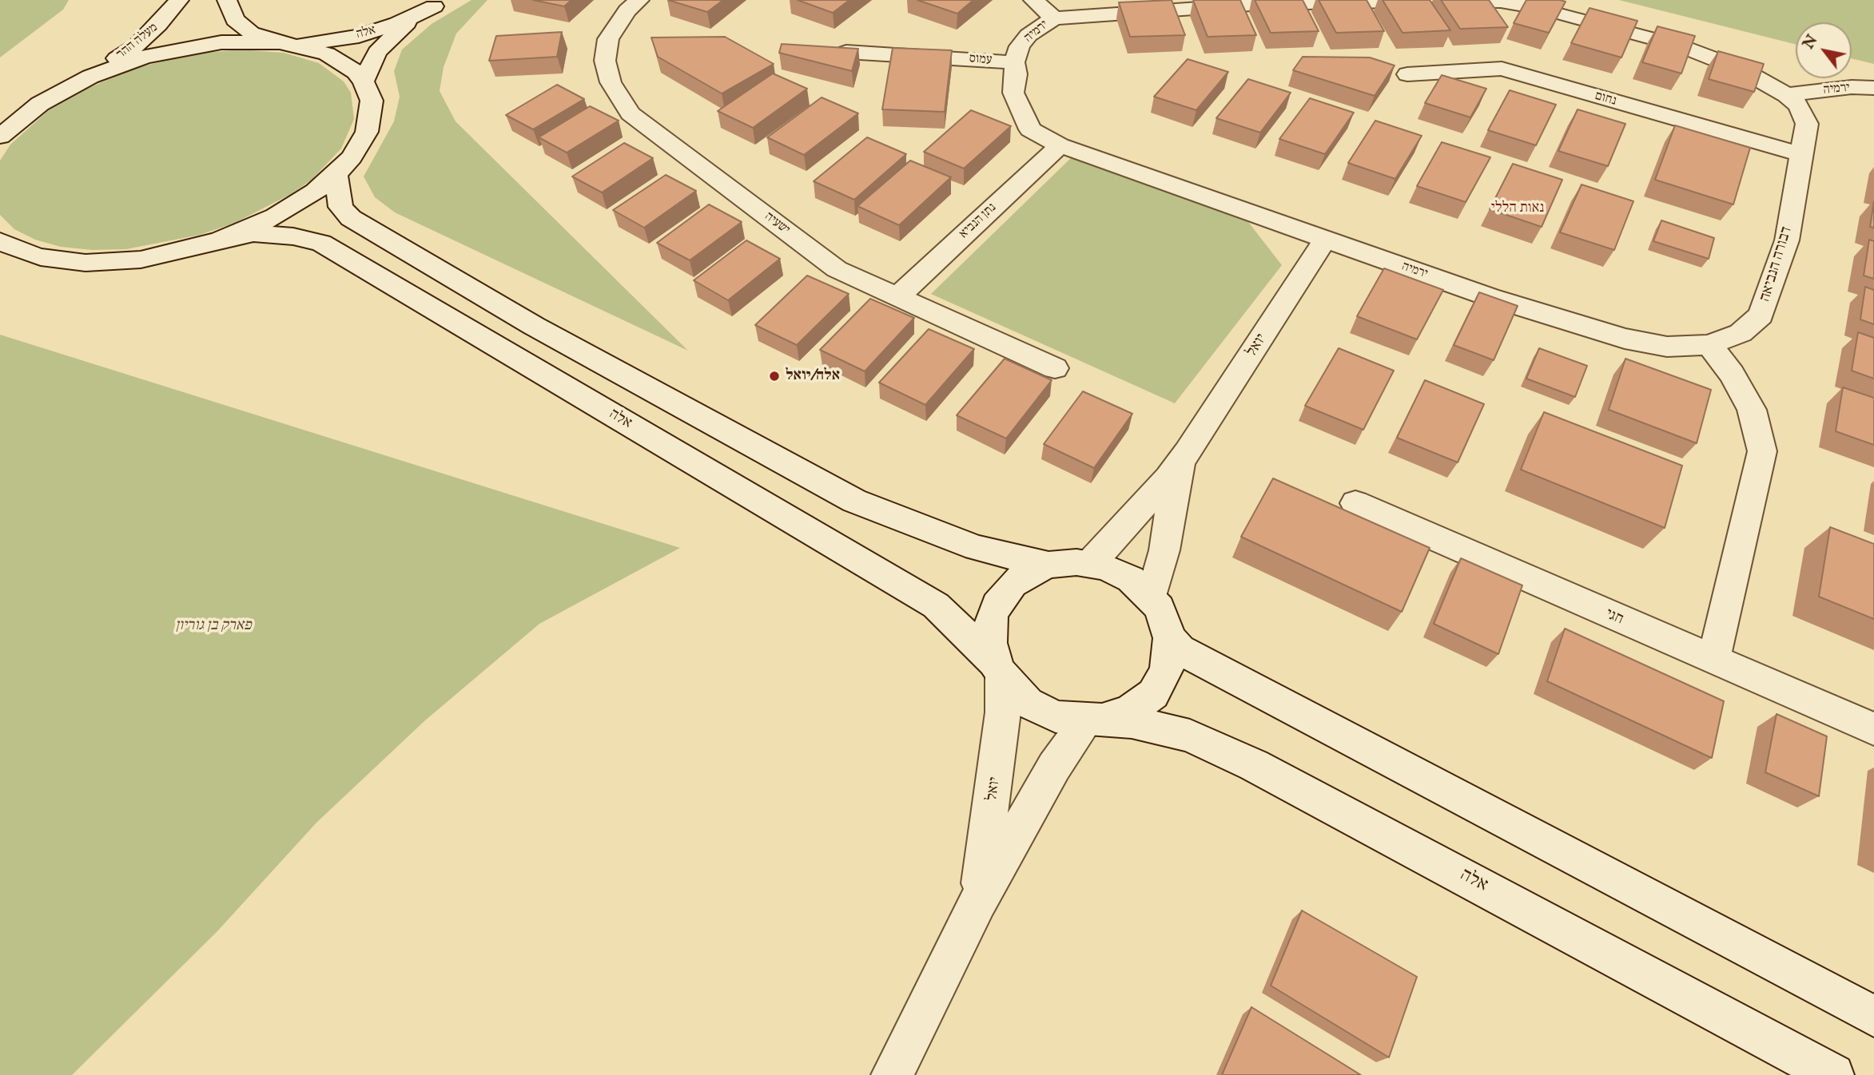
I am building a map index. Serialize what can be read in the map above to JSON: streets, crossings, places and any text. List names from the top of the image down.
{
  "streets": {
    "street": [
      "ירמיה",
      "אלה",
      "מעלה ההר",
      "עמוס",
      "נחום",
      "נתן הנביא",
      "ישעיה",
      "דבורה הנביאה",
      "יואל",
      "חגי"
    ]
  },
  "crossings": [
    ["ירמיה", "עמוס"],
    ["ירמיה", "נתן הנביא"],
    ["ירמיה", "דבורה הנביאה"],
    ["ירמיה", "יואל"],
    ["אלה", "יואל"],
    ["נחום", "דבורה הנביאה"],
    ["נתן הנביא", "ישעיה"]
  ],
  "districts": ["נאות הללי"],
  "parks": ["פארק בן גוריון"],
  "places": ["אלה/יואל"],
  "north": "top left"
}
